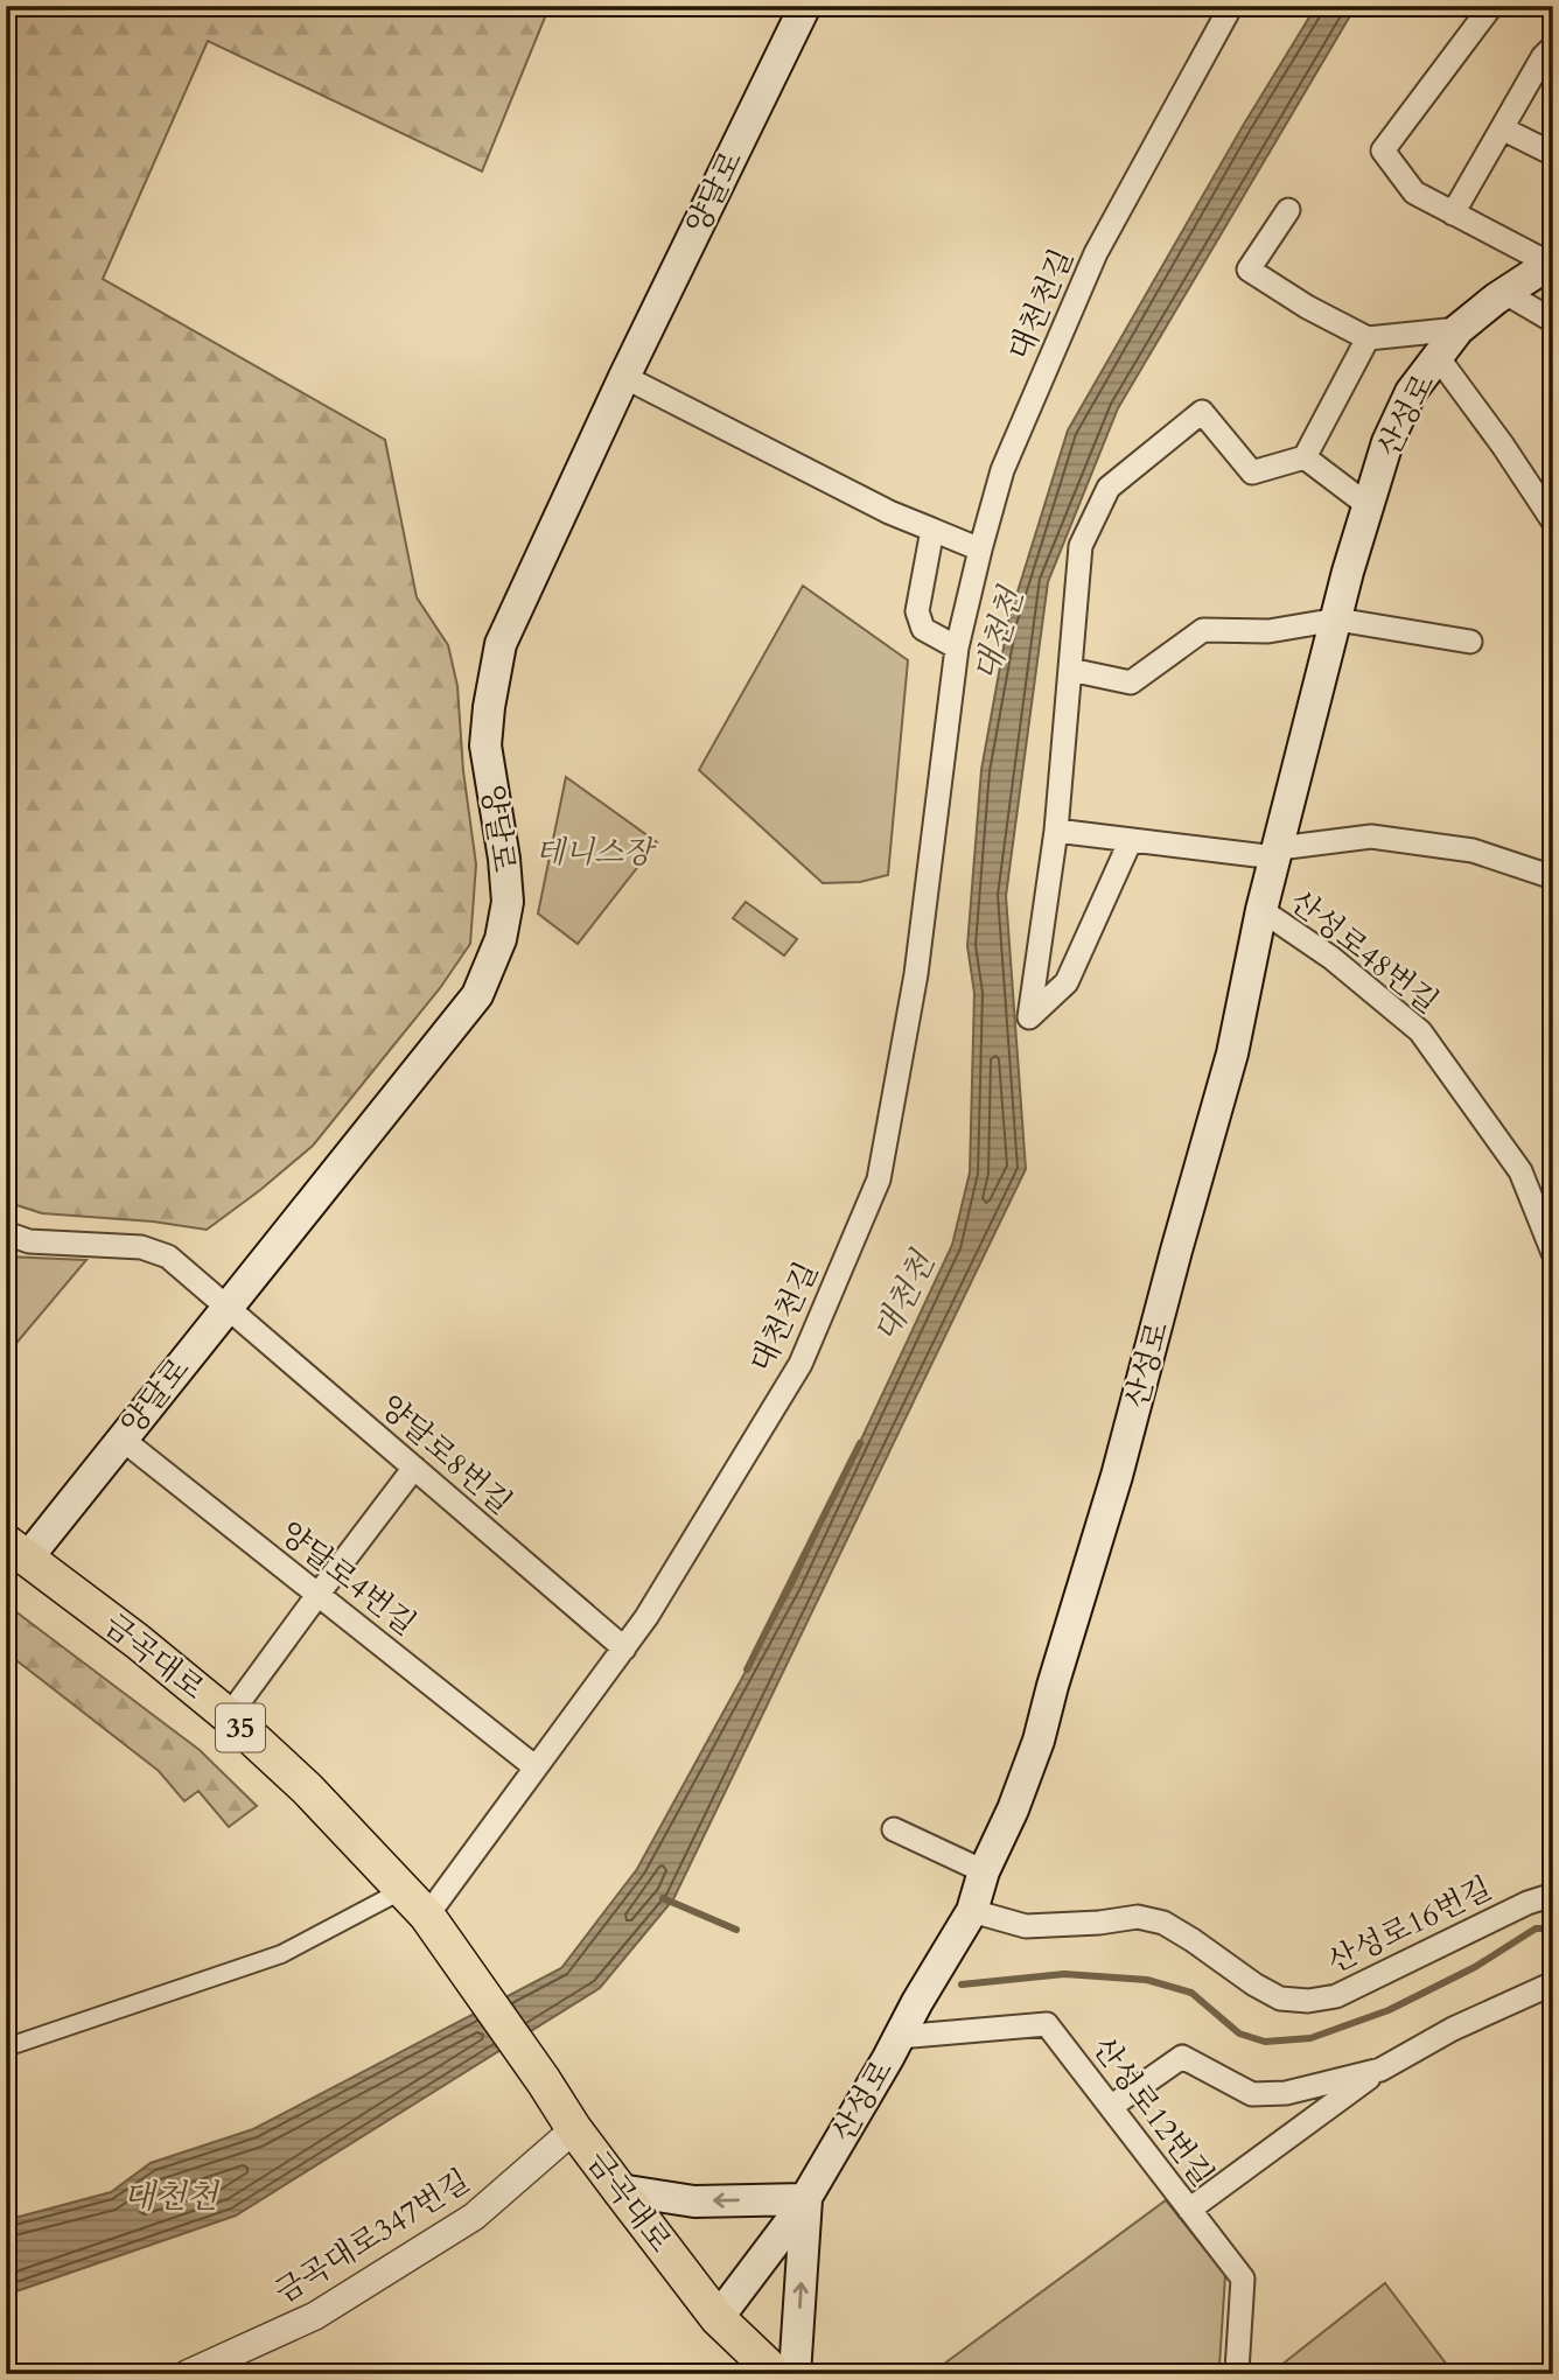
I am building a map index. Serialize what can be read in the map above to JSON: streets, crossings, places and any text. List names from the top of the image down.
{
  "streets": {
    "main road": [
      "양달로",
      "산성로",
      "금곡대로",
      "35"
    ],
    "street": [
      "대천천길",
      "산성로48번길",
      "양달로8번길",
      "양달로4번길",
      "산성로16번길",
      "산성로12번길",
      "금곡대로347번길"
    ]
  },
  "crossings": [
    ["양달로", "양달로8번길"],
    ["양달로", "양달로4번길"],
    ["양달로", "금곡대로"],
    ["대천천길", "양달로8번길"],
    ["대천천길", "양달로4번길"],
    ["대천천길", "금곡대로"],
    ["산성로", "산성로48번길"],
    ["산성로", "금곡대로"],
    ["산성로", "산성로16번길"],
    ["산성로", "산성로12번길"],
    ["금곡대로", "금곡대로347번길"]
  ],
  "water": ["대천천"],
  "parks": ["테니스장"]
}
